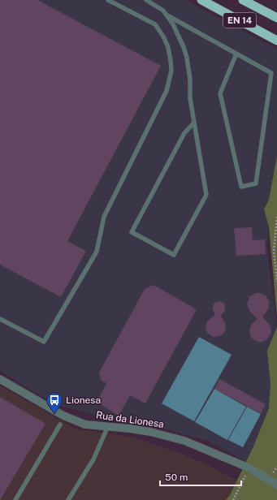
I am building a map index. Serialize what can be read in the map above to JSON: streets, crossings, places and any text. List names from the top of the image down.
{
  "streets": {
    "highway": ["EN 14"],
    "street": ["Rua da Lionesa"]
  },
  "places": {
    "bus stop": ["Lionesa"]
  },
  "scale_bar": "50 m"
}
